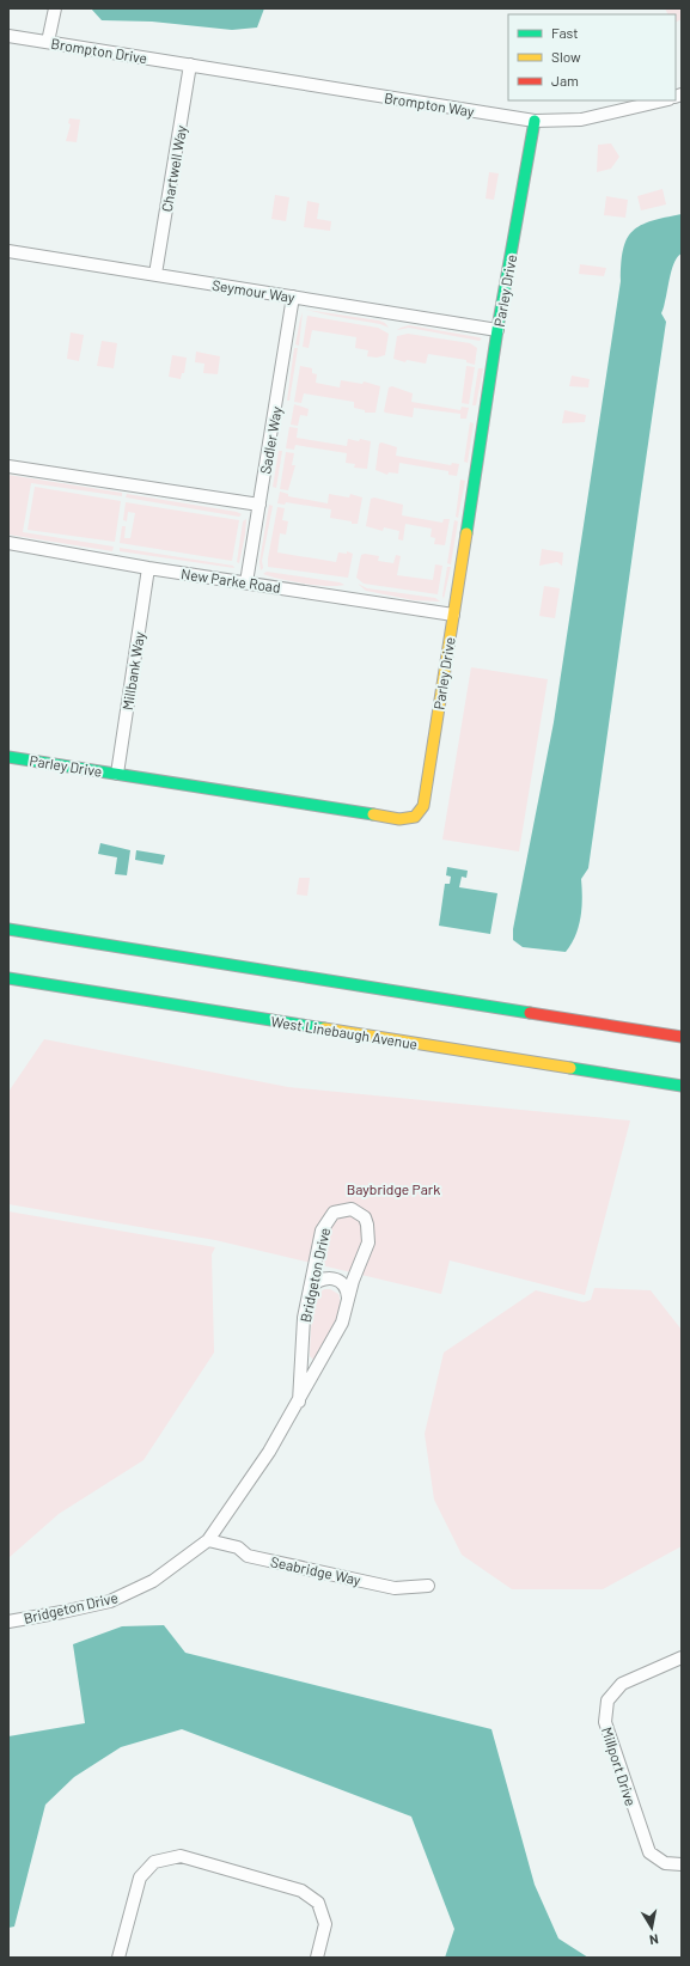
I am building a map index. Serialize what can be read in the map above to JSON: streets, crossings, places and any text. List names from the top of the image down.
{
  "streets": {
    "main road": ["Parley Drive", "West Linebaugh Avenue"],
    "street": [
      "Brompton Drive",
      "Brompton Way",
      "Chartwell Way",
      "Seymour Way",
      "Sadler Way",
      "New Parke Road",
      "Millbank Way",
      "Bridgeton Drive",
      "Seabridge Way",
      "Millport Drive"
    ]
  },
  "crossings": [
    ["Brompton Drive", "Brompton Way"],
    ["Brompton Drive", "Chartwell Way"],
    ["Brompton Way", "Chartwell Way"],
    ["Brompton Way", "Parley Drive"],
    ["Chartwell Way", "Seymour Way"],
    ["Seymour Way", "Parley Drive"],
    ["Seymour Way", "Sadler Way"],
    ["Parley Drive", "New Parke Road"],
    ["Parley Drive", "Millbank Way"],
    ["Sadler Way", "New Parke Road"],
    ["New Parke Road", "Millbank Way"],
    ["Bridgeton Drive", "Seabridge Way"]
  ],
  "parks": ["Baybridge Park"],
  "legend": ["Fast", "Slow", "Jam"],
  "north": "bottom"
}
